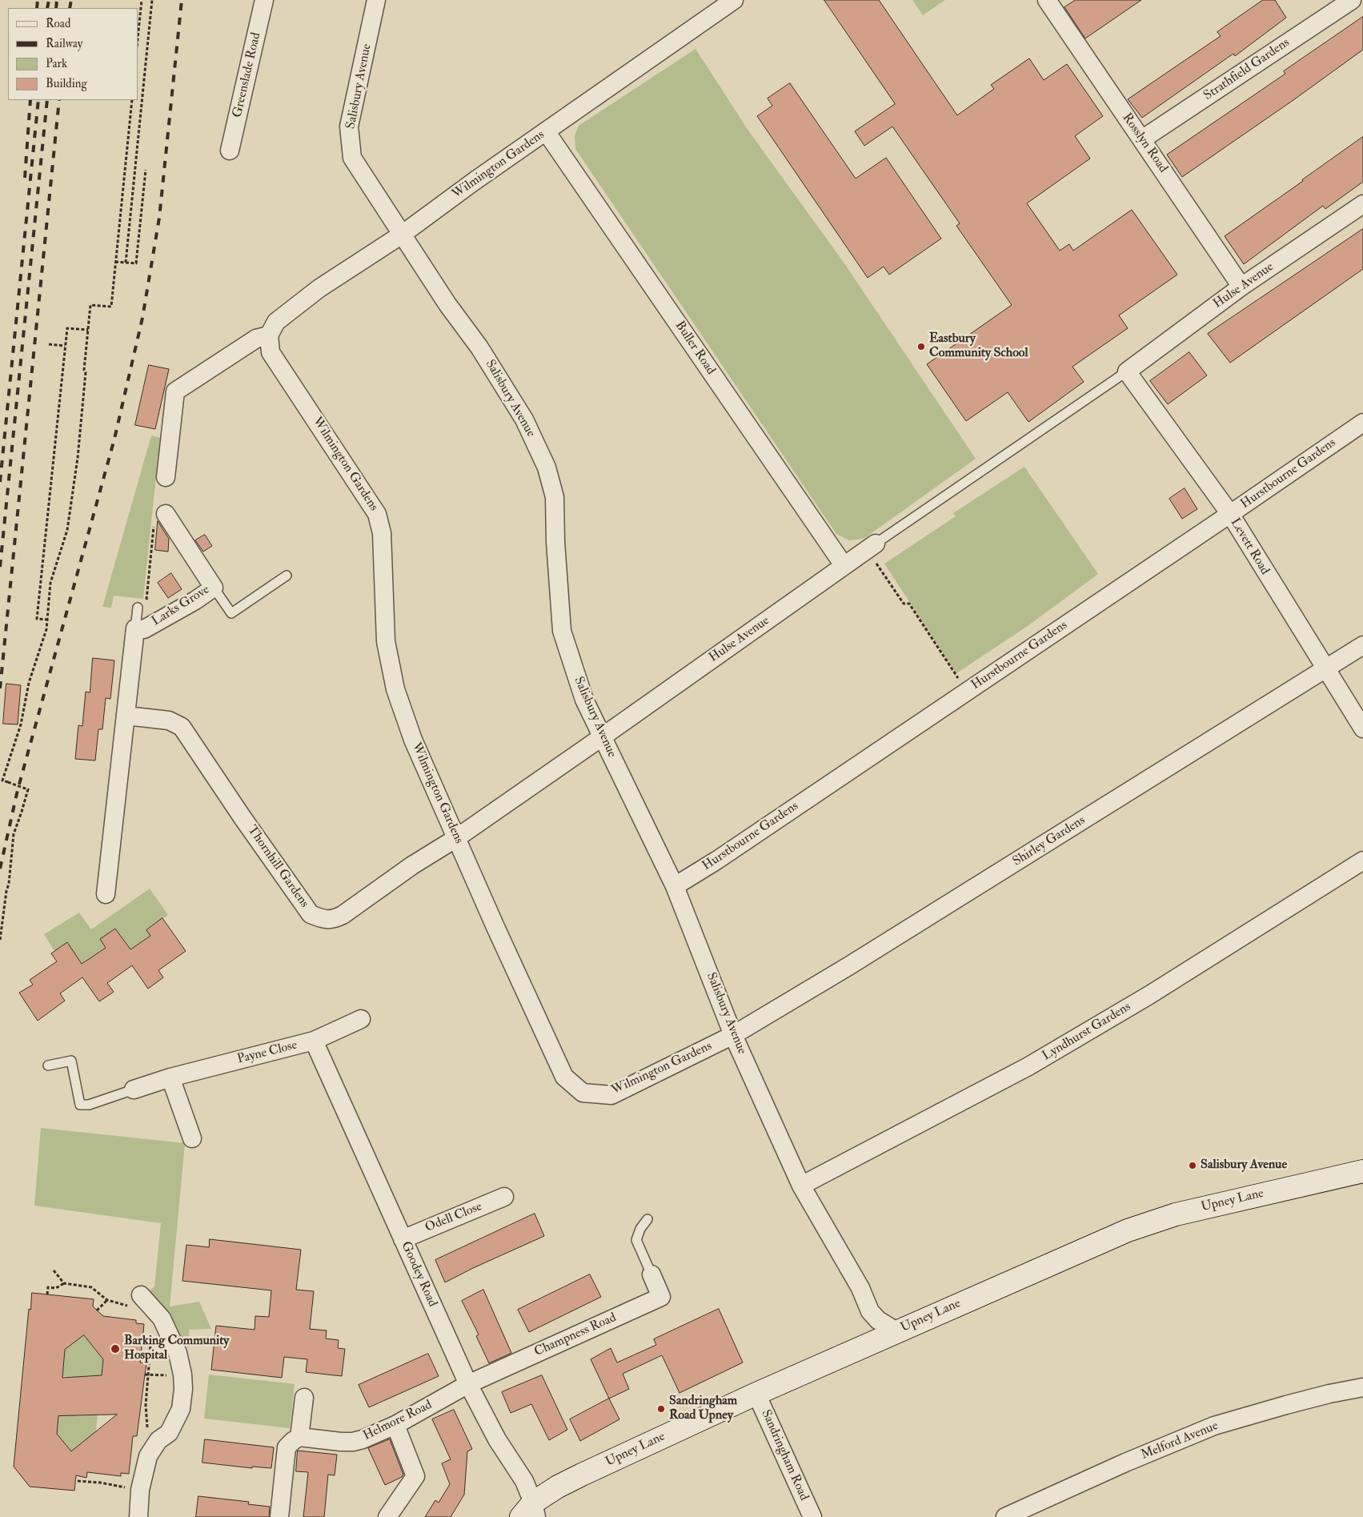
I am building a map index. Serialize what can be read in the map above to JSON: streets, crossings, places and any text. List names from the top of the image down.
{
  "streets": {
    "street": [
      "Strathfield Gardens",
      "Greenslade Road",
      "Salisbury Avenue",
      "Rosslyn Road",
      "Wilmington Gardens",
      "Hulse Avenue",
      "Buller Road",
      "Hurstbourne Gardens",
      "Levett Road",
      "Larks Grove",
      "Shirley Gardens",
      "Thornhill Gardens",
      "Lyndhurst Gardens",
      "Payne Close",
      "Upney Lane",
      "Odell Close",
      "Goodey Road",
      "Champness Road",
      "Helmore Road",
      "Melford Avenue",
      "Sandringham Road"
    ]
  },
  "crossings": [
    ["Strathfield Gardens", "Rosslyn Road"],
    ["Salisbury Avenue", "Wilmington Gardens"],
    ["Salisbury Avenue", "Hulse Avenue"],
    ["Salisbury Avenue", "Hurstbourne Gardens"],
    ["Salisbury Avenue", "Shirley Gardens"],
    ["Salisbury Avenue", "Thornhill Gardens"],
    ["Salisbury Avenue", "Lyndhurst Gardens"],
    ["Salisbury Avenue", "Upney Lane"],
    ["Rosslyn Road", "Hulse Avenue"],
    ["Wilmington Gardens", "Buller Road"],
    ["Wilmington Gardens", "Shirley Gardens"],
    ["Wilmington Gardens", "Thornhill Gardens"],
    ["Hulse Avenue", "Buller Road"],
    ["Hulse Avenue", "Levett Road"],
    ["Hulse Avenue", "Thornhill Gardens"],
    ["Hurstbourne Gardens", "Levett Road"],
    ["Levett Road", "Shirley Gardens"],
    ["Payne Close", "Goodey Road"],
    ["Upney Lane", "Goodey Road"],
    ["Upney Lane", "Sandringham Road"],
    ["Odell Close", "Goodey Road"],
    ["Goodey Road", "Champness Road"],
    ["Goodey Road", "Helmore Road"],
    ["Champness Road", "Helmore Road"]
  ],
  "places": [
    "Eastbury Community School",
    "Salisbury Avenue",
    "Barking Community Hospital",
    "Sandringham Road Upney"
  ],
  "legend": [
    "Road",
    "Railway",
    "Park",
    "Building"
  ]
}
